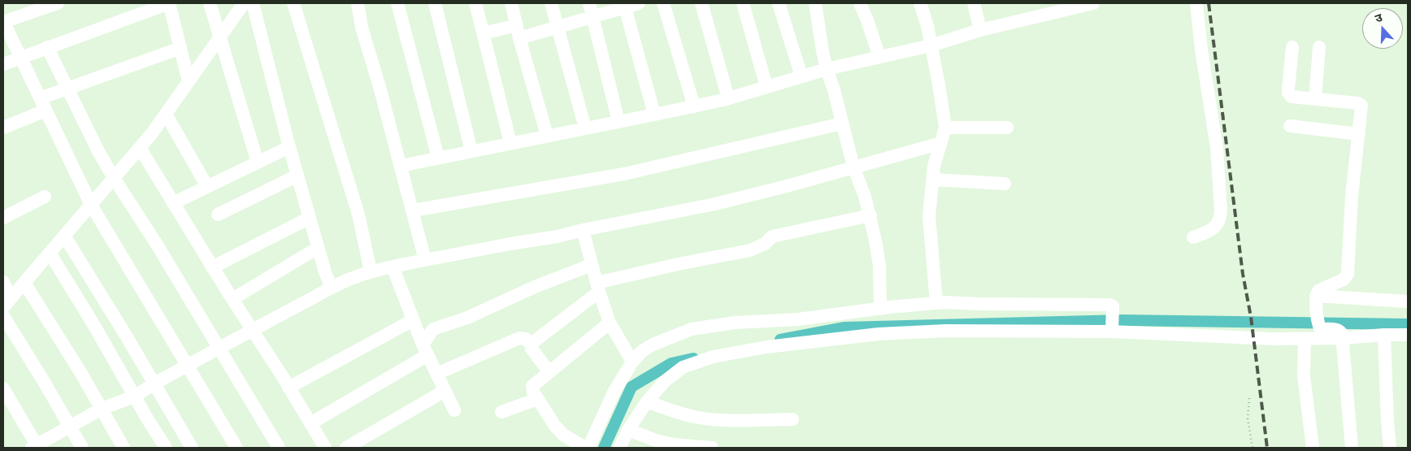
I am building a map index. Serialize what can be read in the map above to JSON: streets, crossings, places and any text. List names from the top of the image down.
{
  "north": "top"
}
